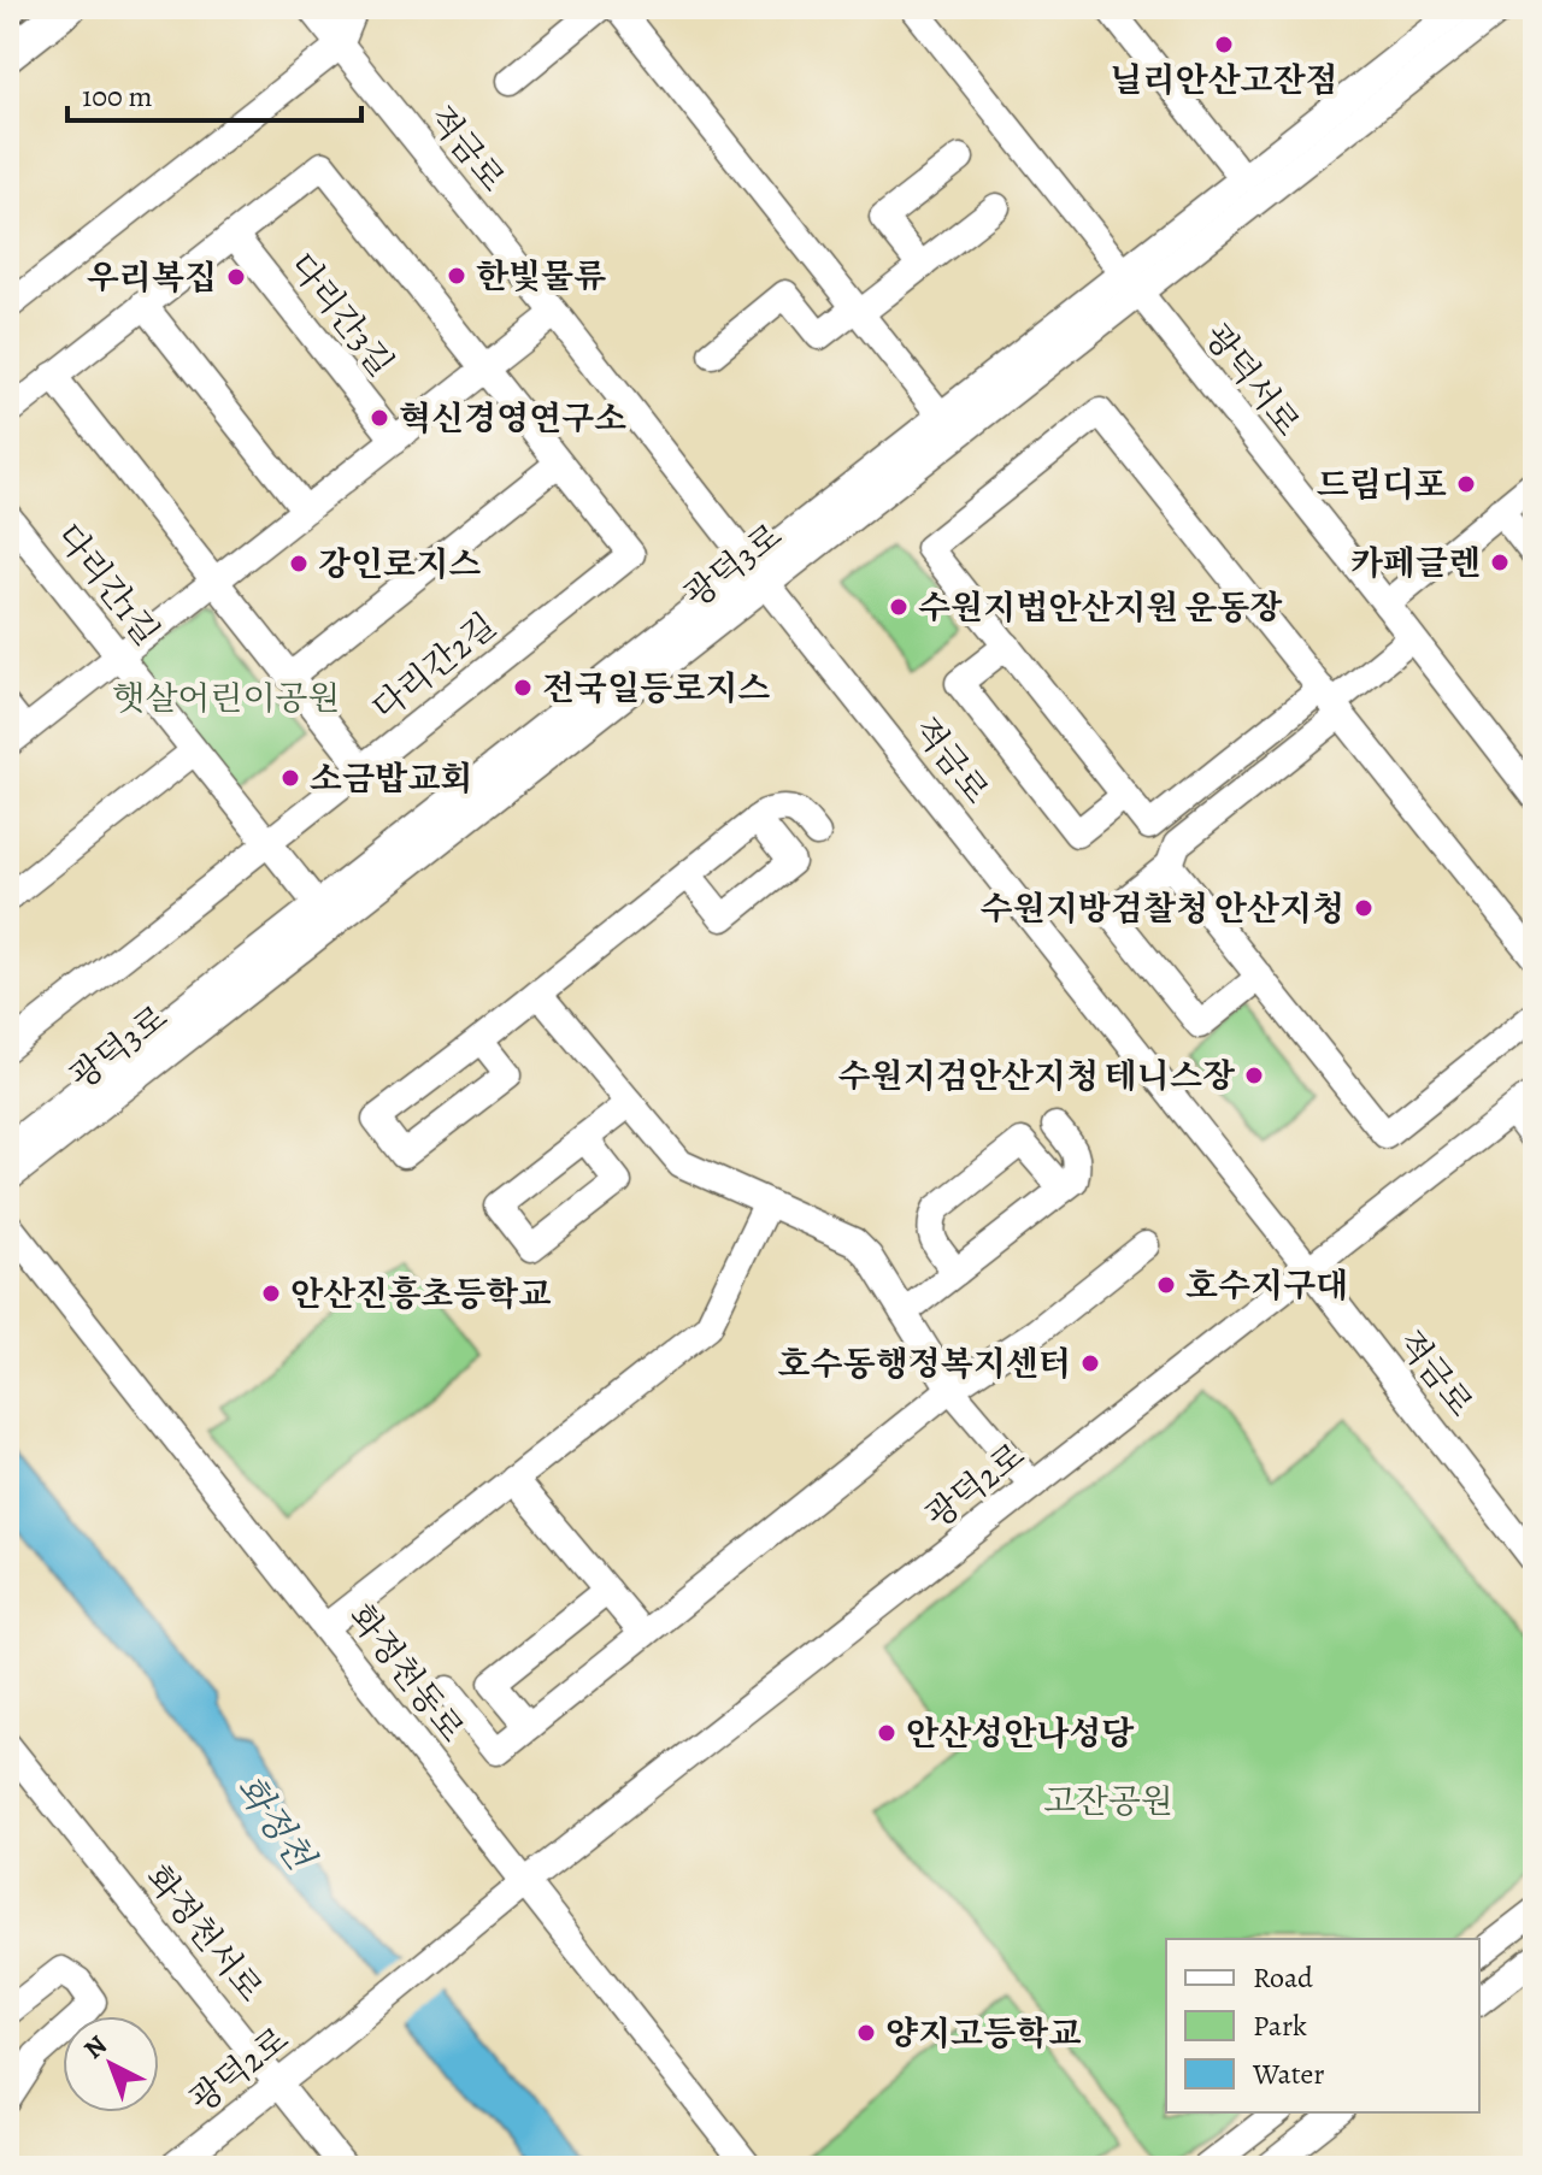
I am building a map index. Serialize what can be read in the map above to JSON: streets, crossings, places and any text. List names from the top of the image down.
{
  "streets": {
    "street": [
      "적금로",
      "다리간3길",
      "광덕서로",
      "광덕3로",
      "다리간1길",
      "다리간2길",
      "광덕2로",
      "화정천동로",
      "화정천서로"
    ]
  },
  "crossings": [
    ["적금로", "광덕3로"],
    ["적금로", "광덕2로"],
    ["다리간3길", "다리간2길"],
    ["광덕서로", "광덕3로"],
    ["광덕3로", "다리간1길"],
    ["다리간1길", "다리간2길"],
    ["광덕2로", "화정천동로"],
    ["광덕2로", "화정천서로"]
  ],
  "water": ["화정천"],
  "parks": ["햇살어린이공원", "고잔공원"],
  "places": [
    "닐리안산고잔점",
    "한빛물류",
    "우리복집",
    "혁신경영연구소",
    "드림디포",
    "카페글렌",
    "강인로지스",
    "수원지법안산지원 운동장",
    "전국일등로지스",
    "소금밥교회",
    "수원지방검찰청 안산지청",
    "수원지검안산지청 테니스장",
    "호수지구대",
    "안산진흥초등학교",
    "호수동행정복지센터",
    "안산성안나성당",
    "양지고등학교"
  ],
  "legend": ["Road", "Park", "Water"],
  "scale_bar": "100 m",
  "north": "top left"
}
